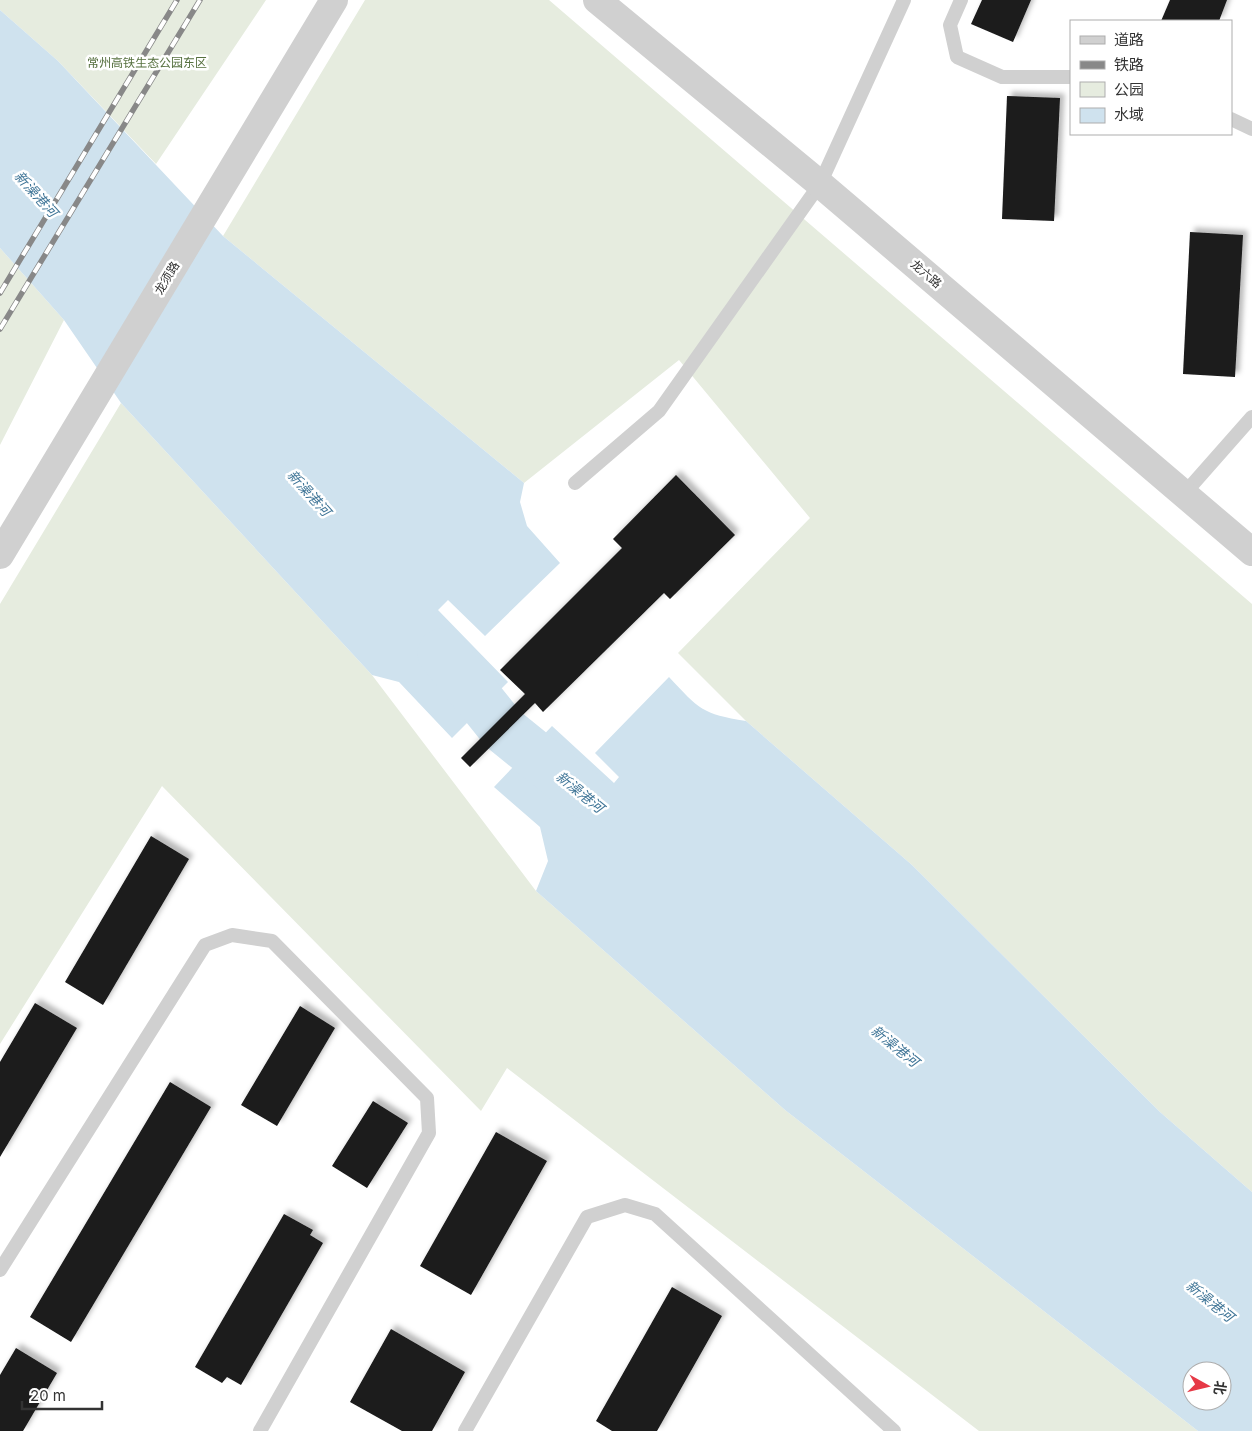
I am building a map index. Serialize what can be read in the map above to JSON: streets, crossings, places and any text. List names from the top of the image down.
{
  "streets": {
    "street": ["龙六路", "龙须路"]
  },
  "water": ["新澡港河"],
  "parks": ["常州高铁生态公园东区"],
  "legend": [
    "道路",
    "铁路",
    "公园",
    "水域"
  ],
  "scale_bar": "20 m",
  "north": "right"
}
